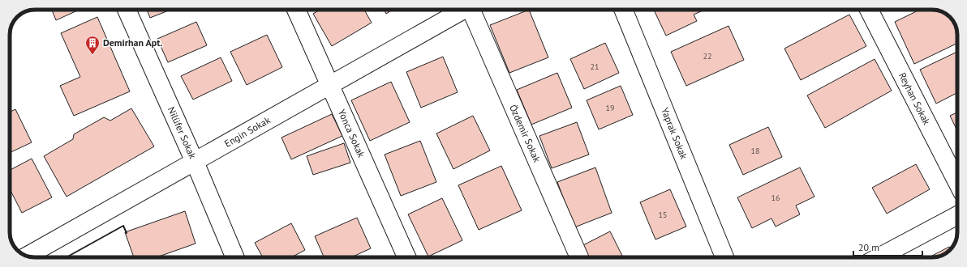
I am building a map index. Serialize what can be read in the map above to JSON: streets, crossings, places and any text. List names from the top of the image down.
{
  "streets": {
    "street": [
      "Reyhan Sokak",
      "Engin Sokak",
      "Nilüfer Sokak",
      "Yonca Sokak",
      "Özdemir Sokak",
      "Yaprak Sokak"
    ]
  },
  "crossings": [
    ["Engin Sokak", "Nilüfer Sokak"],
    ["Engin Sokak", "Yonca Sokak"]
  ],
  "places": {
    "building": ["Demirhan Apt."]
  },
  "house_numbers": [
    "22",
    "21",
    "19",
    "18",
    "16",
    "15"
  ],
  "scale_bar": "20 m"
}
